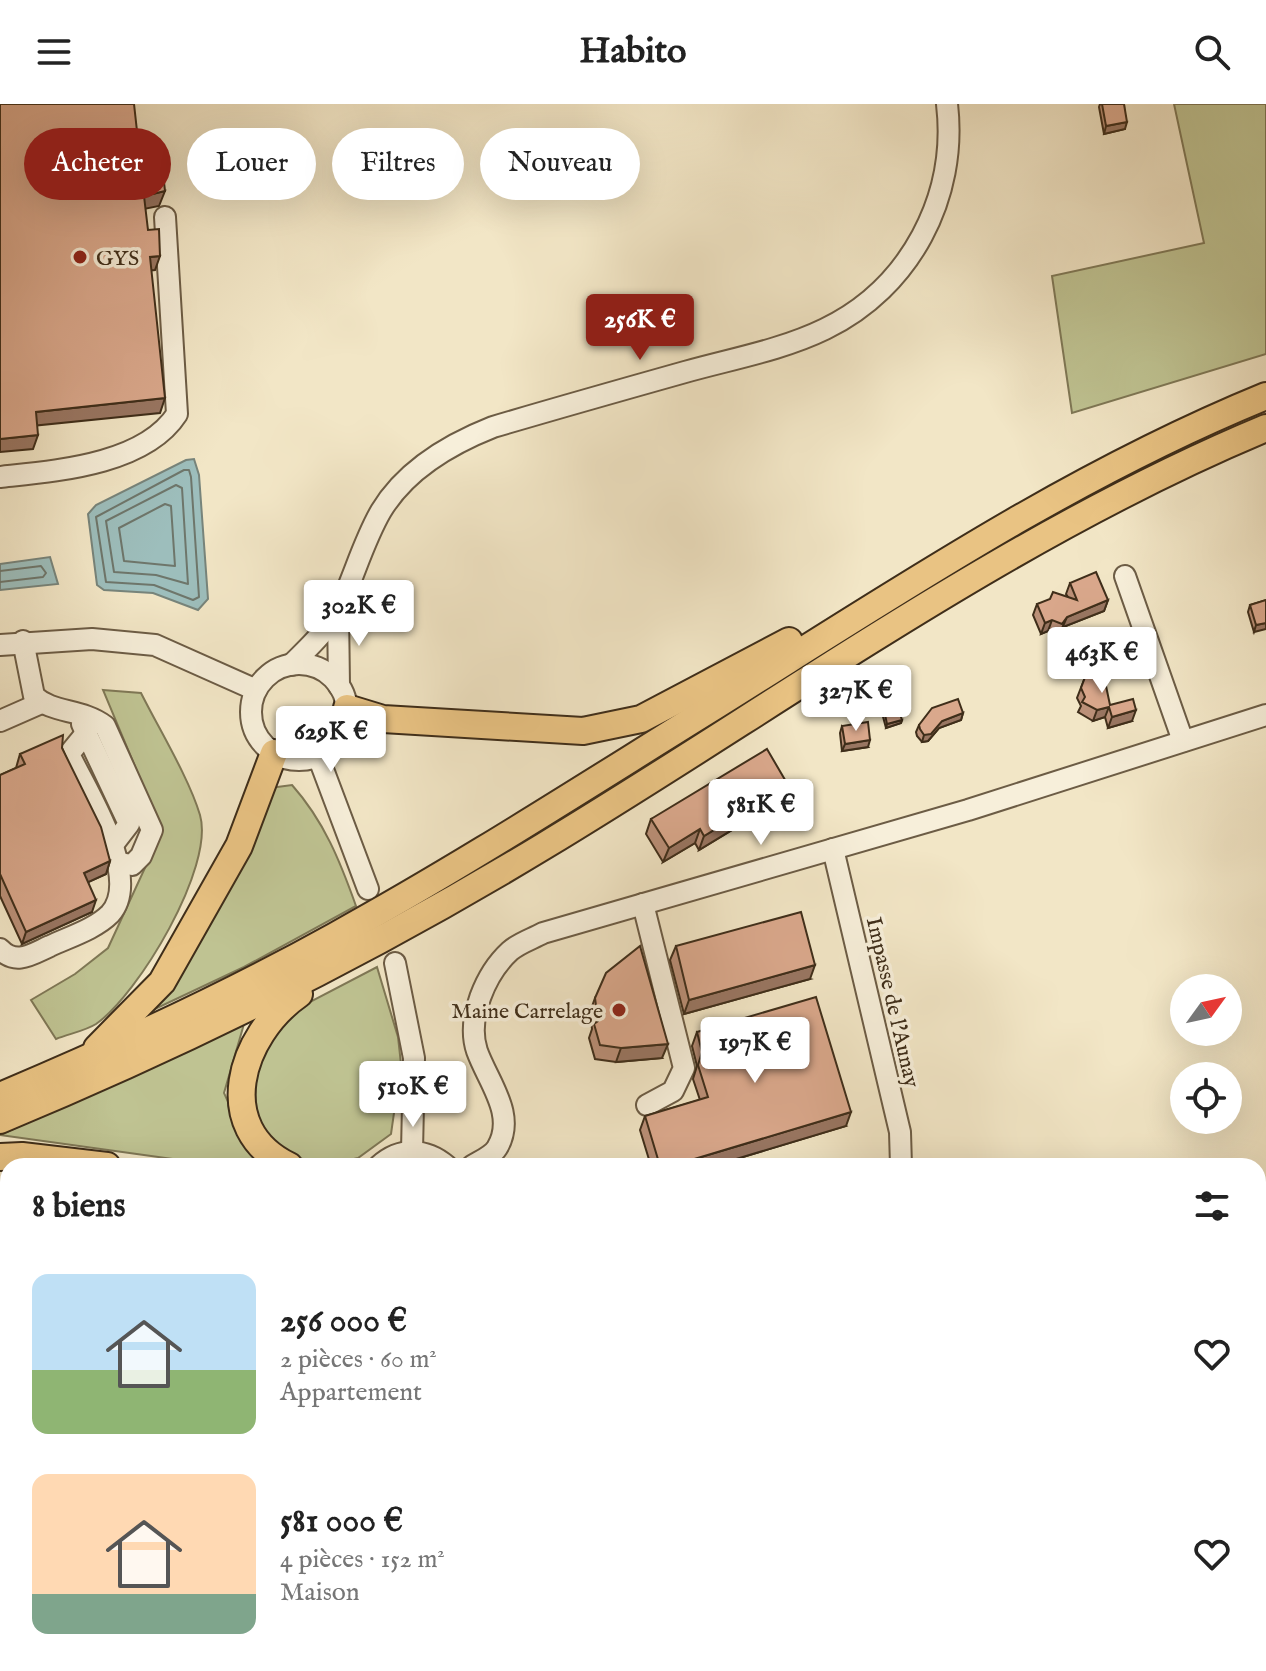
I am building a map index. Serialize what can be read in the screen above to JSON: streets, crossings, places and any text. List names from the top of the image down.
{
  "streets": {
    "street": ["Impasse de l'Aunay"]
  },
  "places": ["GYS", "Maine Carrelage"],
  "north": "top right",
  "page": {
    "header": "Habito",
    "chip": [
      "Acheter",
      "Louer",
      "Filtres",
      "Nouveau"
    ],
    "price": [
      "256K €",
      "302K €",
      "463K €",
      "327K €",
      "629K €",
      "581K €",
      "197K €",
      "510K €"
    ],
    "heading": "8 biens",
    "list": [
      {
        "name": "256 000 €",
        "note": "2 pièces · 60 m² · Appartement"
      },
      {
        "name": "581 000 €",
        "note": "4 pièces · 152 m² · Maison"
      }
    ]
  }
}
